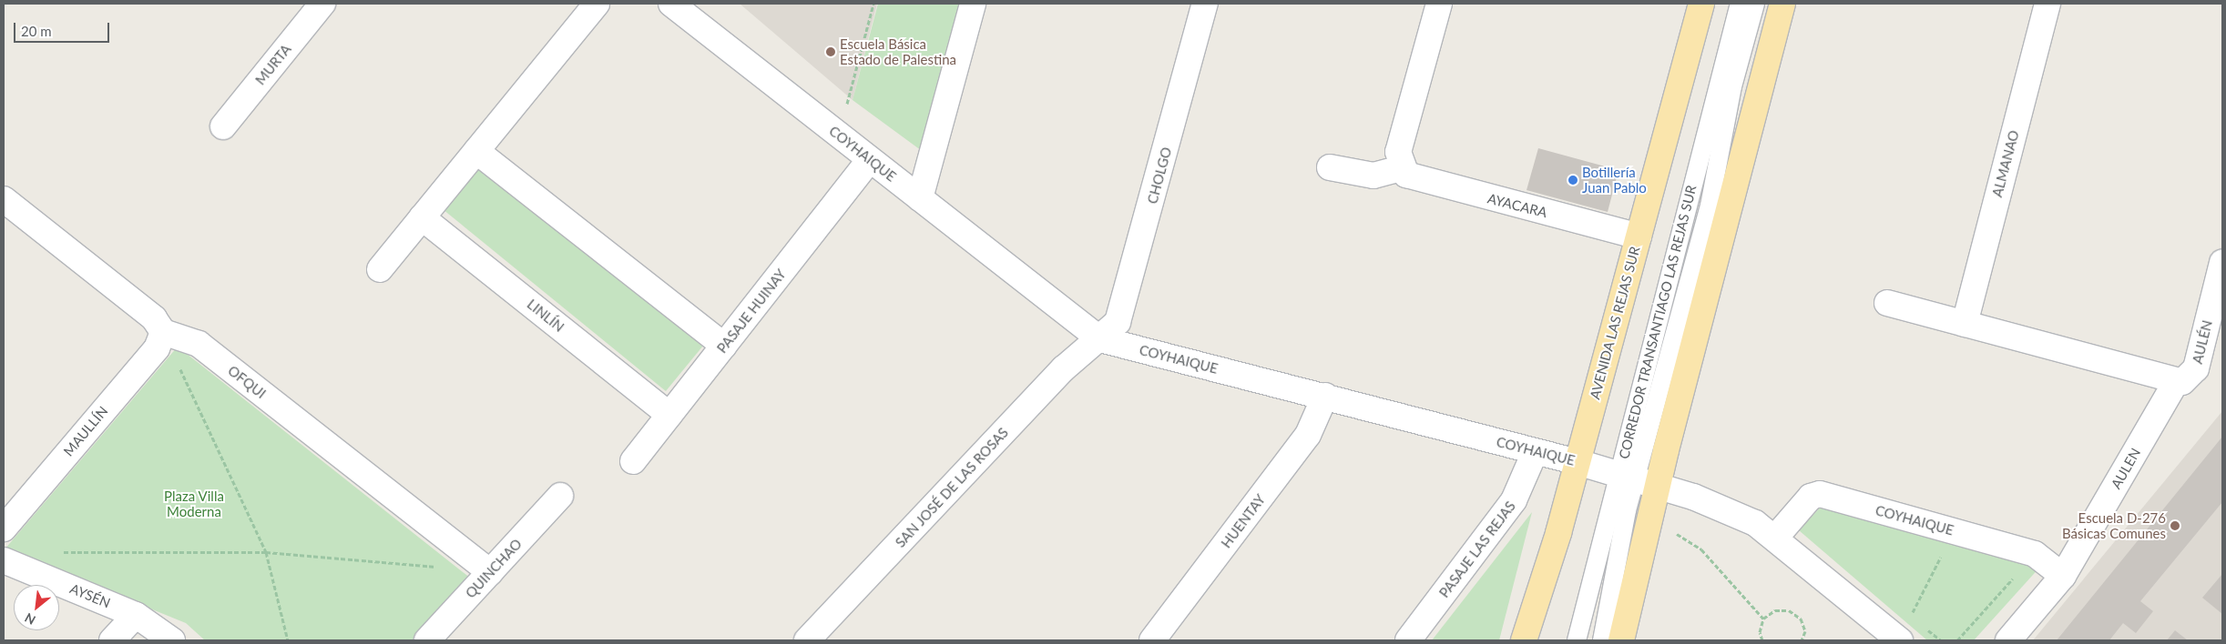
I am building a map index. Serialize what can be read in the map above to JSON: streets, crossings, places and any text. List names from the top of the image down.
{
  "streets": {
    "main road": ["AVENIDA LAS REJAS SUR"],
    "street": [
      "MURTA",
      "COYHAIQUE",
      "ALMANAO",
      "CHOLGO",
      "AYACARA",
      "PASAJE HUINAY",
      "LINLÍN",
      "AULÉN",
      "OFQUI",
      "MAULLÍN",
      "AULEN",
      "SAN JOSÉ DE LAS ROSAS",
      "HUENTAY",
      "PASAJE LAS REJAS",
      "QUINCHAO",
      "AYSÉN"
    ],
    "lane": ["CORREDOR TRANSANTIAGO LAS REJAS SUR"]
  },
  "crossings": [
    ["COYHAIQUE", "CHOLGO"],
    ["COYHAIQUE", "PASAJE HUINAY"],
    ["COYHAIQUE", "CORREDOR TRANSANTIAGO LAS REJAS SUR"],
    ["COYHAIQUE", "AVENIDA LAS REJAS SUR"],
    ["COYHAIQUE", "AULEN"],
    ["COYHAIQUE", "SAN JOSÉ DE LAS ROSAS"],
    ["COYHAIQUE", "HUENTAY"],
    ["COYHAIQUE", "PASAJE LAS REJAS"],
    ["CHOLGO", "SAN JOSÉ DE LAS ROSAS"],
    ["AYACARA", "AVENIDA LAS REJAS SUR"],
    ["PASAJE HUINAY", "LINLÍN"],
    ["AULÉN", "AULEN"],
    ["OFQUI", "MAULLÍN"],
    ["OFQUI", "QUINCHAO"]
  ],
  "parks": ["Plaza Villa Moderna"],
  "places": ["Escuela Básica Estado de Palestina", "Botillería Juan Pablo", "Escuela D-276 Básicas Comunes"],
  "scale_bar": "20 m",
  "north": "bottom left"
}
